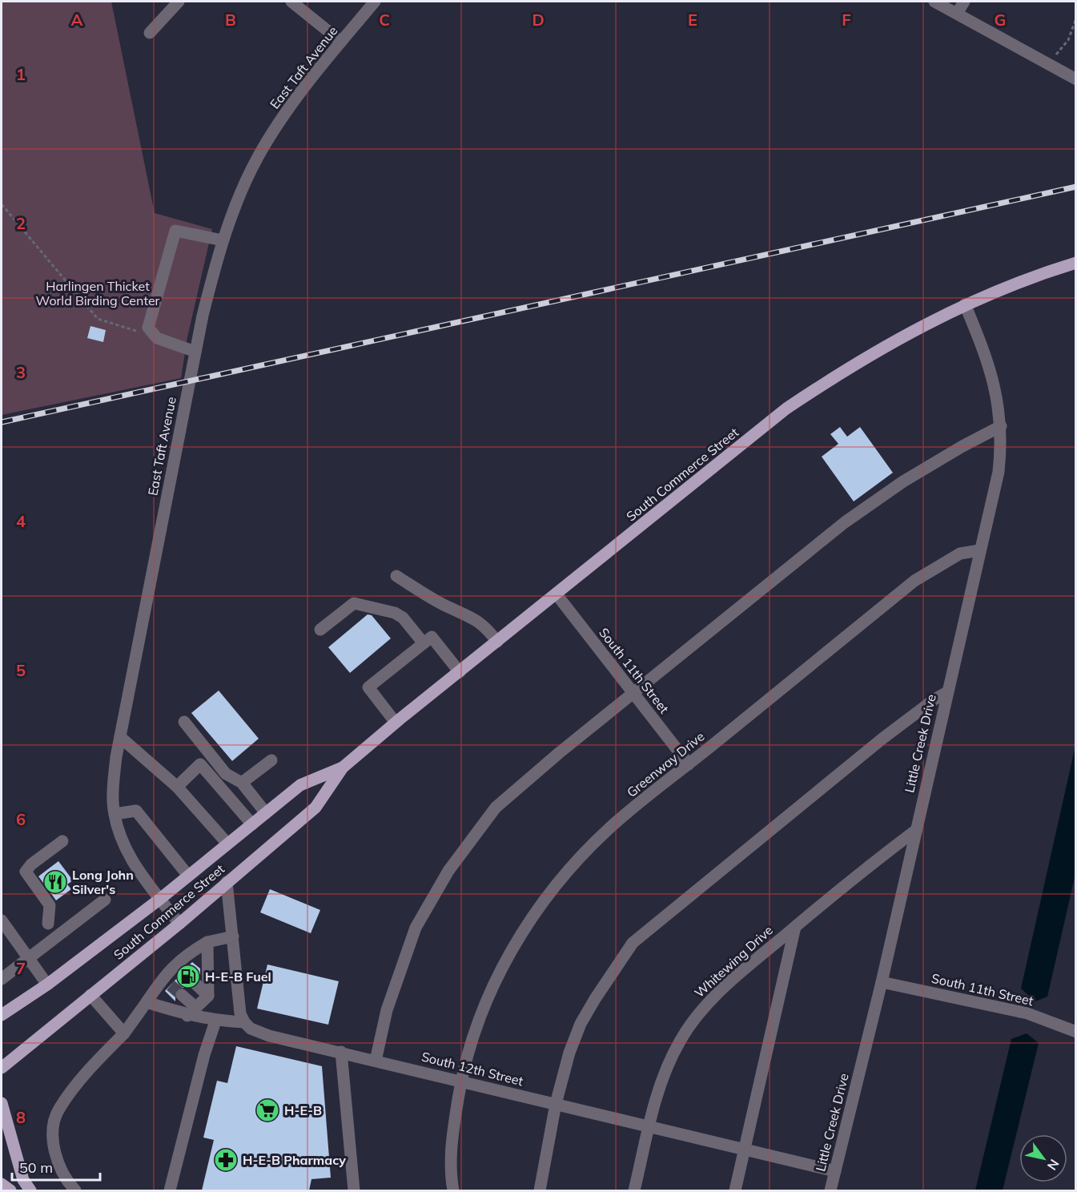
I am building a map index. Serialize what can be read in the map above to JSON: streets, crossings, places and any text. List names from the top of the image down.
{
  "streets": {
    "main road": ["South Commerce Street"],
    "street": [
      "East Taft Avenue",
      "South 11th Street",
      "Little Creek Drive",
      "Greenway Drive",
      "Whitewing Drive",
      "South 12th Street"
    ]
  },
  "crossings": [
    ["East Taft Avenue", "South Commerce Street"],
    ["South Commerce Street", "South 11th Street"],
    ["South Commerce Street", "Little Creek Drive"],
    ["South 11th Street", "Little Creek Drive"],
    ["South 11th Street", "Greenway Drive"],
    ["Little Creek Drive", "Greenway Drive"],
    ["Little Creek Drive", "Whitewing Drive"],
    ["Little Creek Drive", "South 12th Street"],
    ["Greenway Drive", "South 12th Street"],
    ["Whitewing Drive", "South 12th Street"]
  ],
  "parks": ["Harlingen Thicket World Birding Center"],
  "places": {
    "restaurant": ["Long John Silver's"],
    "fuel station": ["H-E-B Fuel"],
    "supermarket": ["H-E-B"],
    "pharmacy": ["H-E-B Pharmacy"]
  },
  "scale_bar": "50 m",
  "north": "bottom right",
  "grid": {
    "columns": [
      "A",
      "B",
      "C",
      "D",
      "E",
      "F",
      "G"
    ],
    "rows": [
      "1",
      "2",
      "3",
      "4",
      "5",
      "6",
      "7",
      "8"
    ]
  }
}
